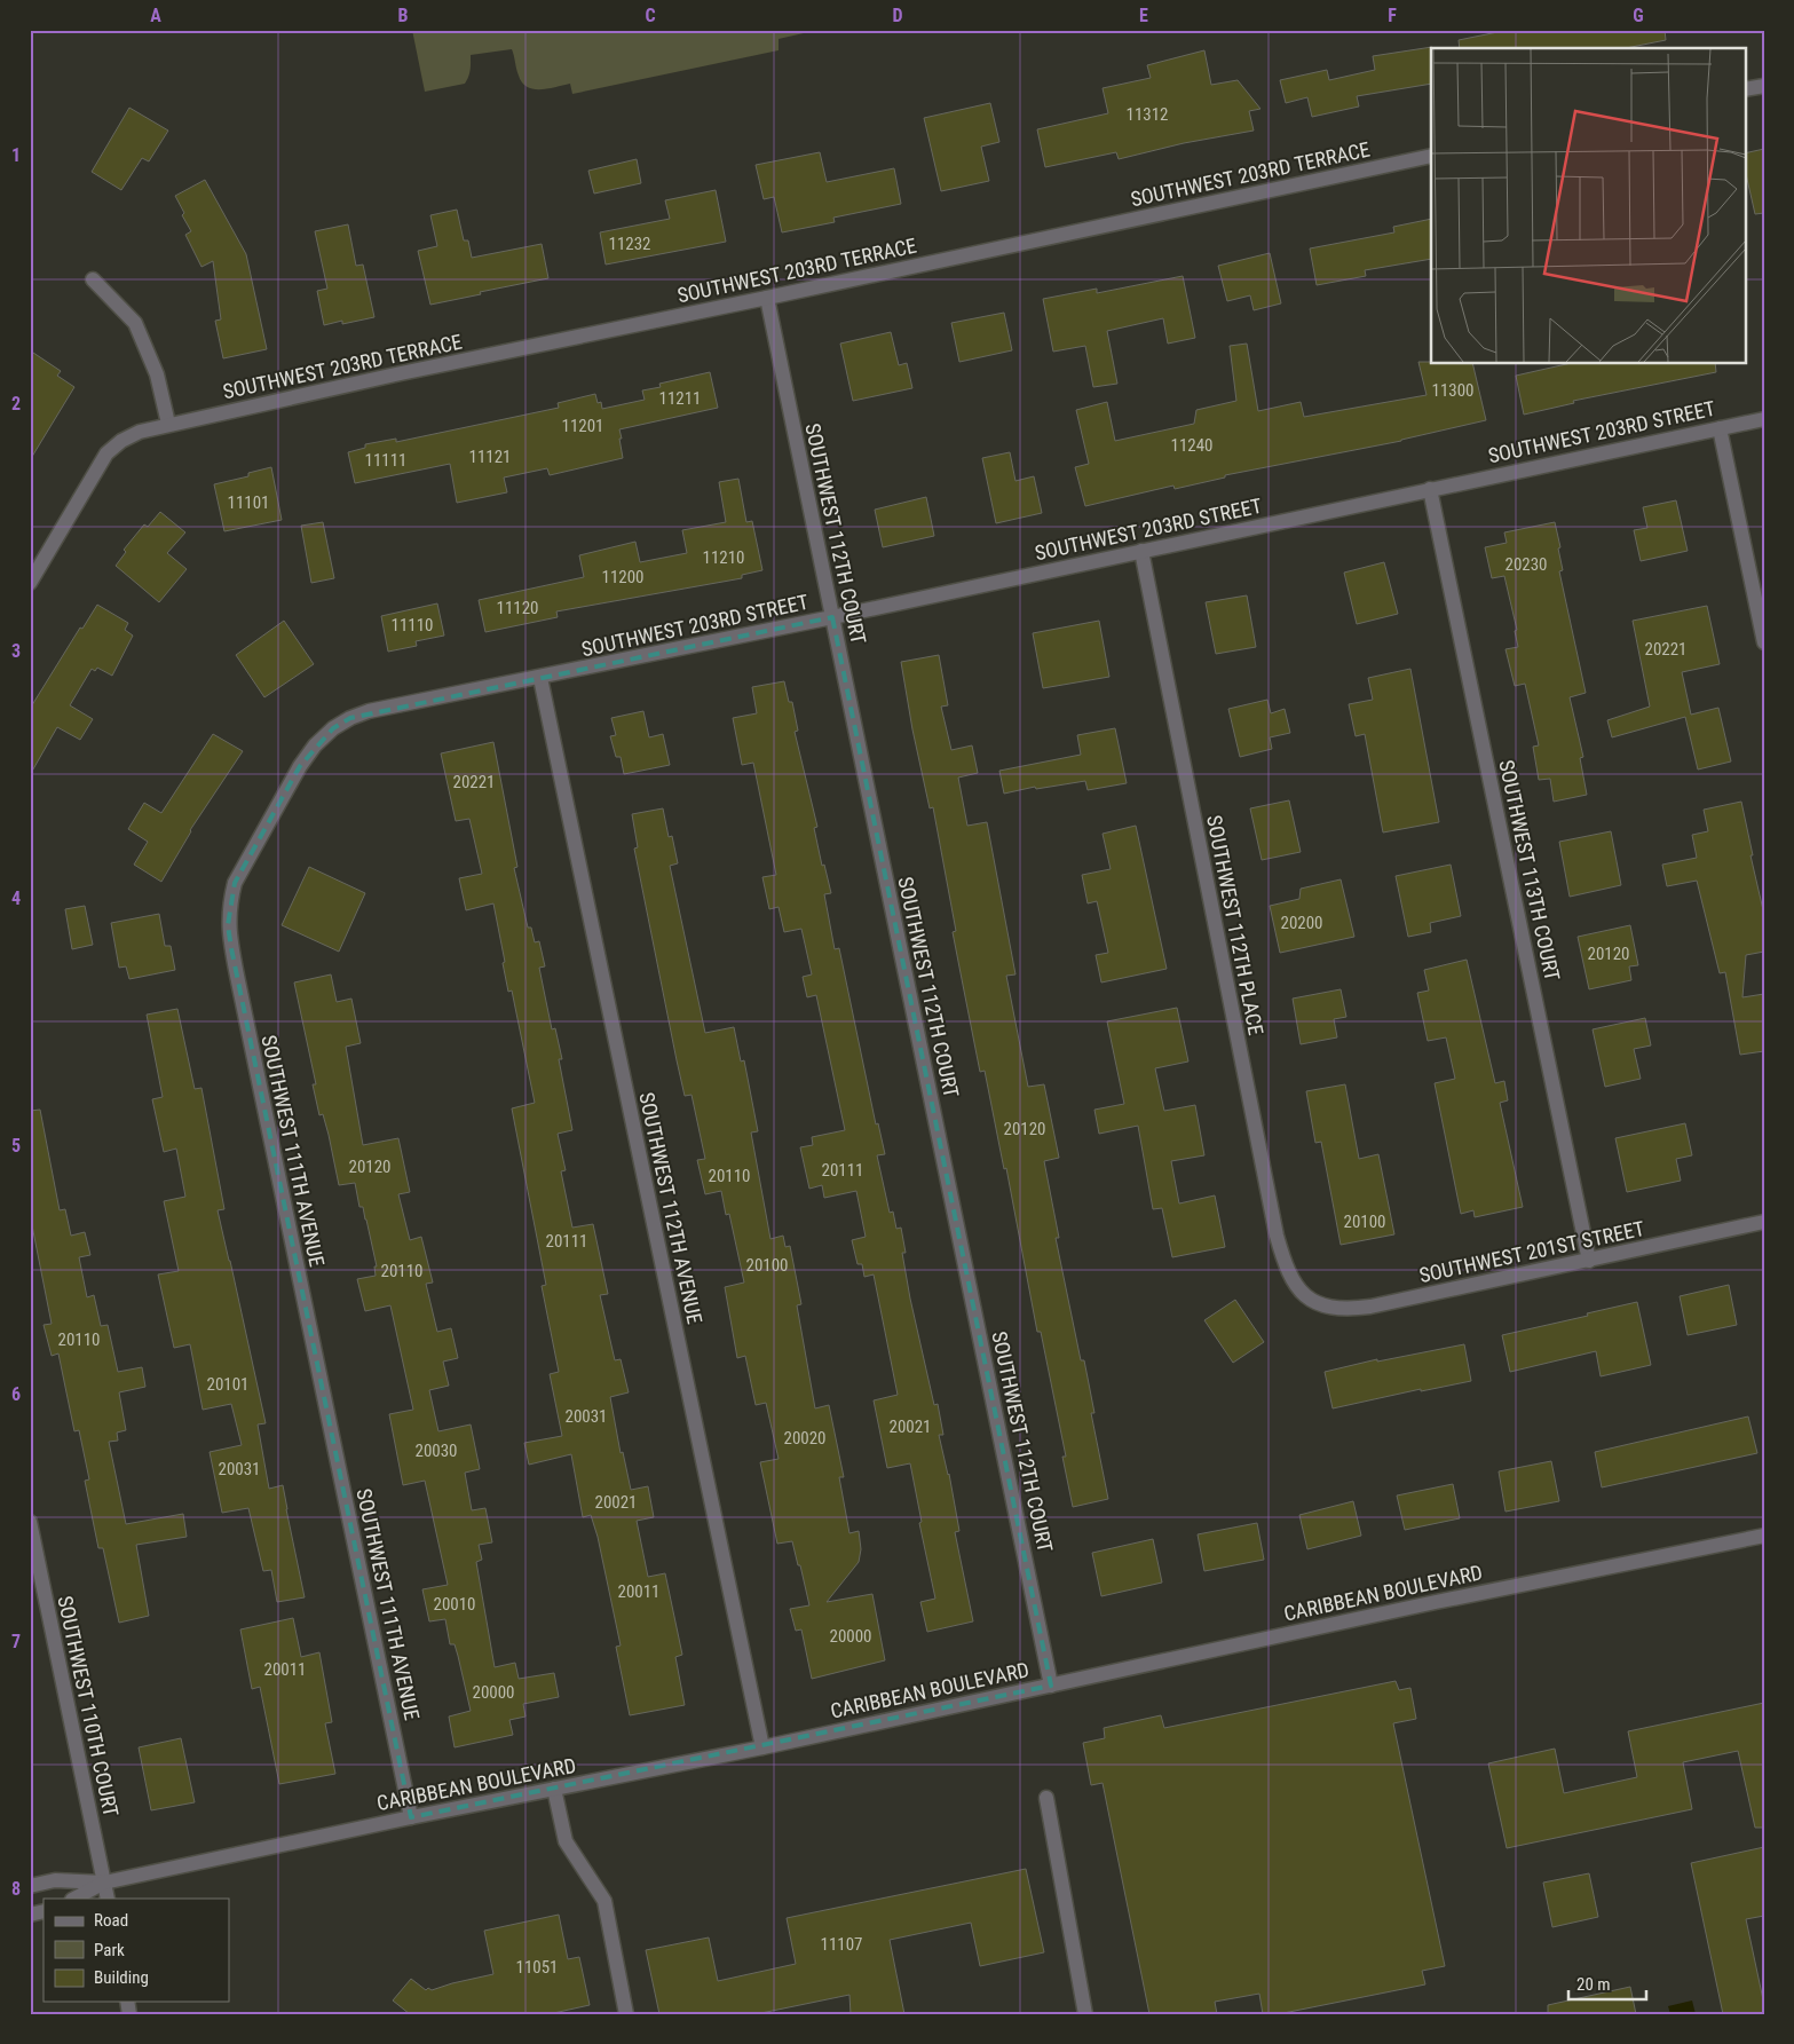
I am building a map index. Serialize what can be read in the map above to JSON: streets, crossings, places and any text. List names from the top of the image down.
{
  "streets": {
    "street": [
      "SOUTHWEST 203RD TERRACE",
      "SOUTHWEST 203RD STREET",
      "SOUTHWEST 112TH COURT",
      "SOUTHWEST 113TH COURT",
      "SOUTHWEST 112TH PLACE",
      "SOUTHWEST 111TH AVENUE",
      "SOUTHWEST 112TH AVENUE",
      "SOUTHWEST 201ST STREET",
      "CARIBBEAN BOULEVARD",
      "SOUTHWEST 110TH COURT"
    ]
  },
  "crossings": [
    ["SOUTHWEST 203RD TERRACE", "SOUTHWEST 112TH COURT"],
    ["SOUTHWEST 203RD STREET", "SOUTHWEST 112TH COURT"],
    ["SOUTHWEST 203RD STREET", "SOUTHWEST 113TH COURT"],
    ["SOUTHWEST 203RD STREET", "SOUTHWEST 112TH PLACE"],
    ["SOUTHWEST 203RD STREET", "SOUTHWEST 111TH AVENUE"],
    ["SOUTHWEST 203RD STREET", "SOUTHWEST 112TH AVENUE"],
    ["SOUTHWEST 112TH COURT", "CARIBBEAN BOULEVARD"],
    ["SOUTHWEST 113TH COURT", "SOUTHWEST 201ST STREET"],
    ["SOUTHWEST 112TH PLACE", "SOUTHWEST 201ST STREET"],
    ["SOUTHWEST 111TH AVENUE", "SOUTHWEST 112TH AVENUE"],
    ["SOUTHWEST 111TH AVENUE", "CARIBBEAN BOULEVARD"],
    ["SOUTHWEST 112TH AVENUE", "CARIBBEAN BOULEVARD"],
    ["CARIBBEAN BOULEVARD", "SOUTHWEST 110TH COURT"]
  ],
  "house_numbers": [
    "11312",
    "11232",
    "11300",
    "11211",
    "11201",
    "11240",
    "11121",
    "11111",
    "11101",
    "11210",
    "20230",
    "11200",
    "11120",
    "11110",
    "20221",
    "20221",
    "20200",
    "20120",
    "20120",
    "20120",
    "20111",
    "20110",
    "20100",
    "20111",
    "20100",
    "20110",
    "20110",
    "20101",
    "20031",
    "20021",
    "20020",
    "20030",
    "20031",
    "20021",
    "20011",
    "20010",
    "20000",
    "20011",
    "20000",
    "11107",
    "11051"
  ],
  "legend": ["Road", "Park", "Building"],
  "scale_bar": "20 m",
  "grid": {
    "columns": [
      "A",
      "B",
      "C",
      "D",
      "E",
      "F",
      "G"
    ],
    "rows": [
      "1",
      "2",
      "3",
      "4",
      "5",
      "6",
      "7",
      "8"
    ]
  }
}
